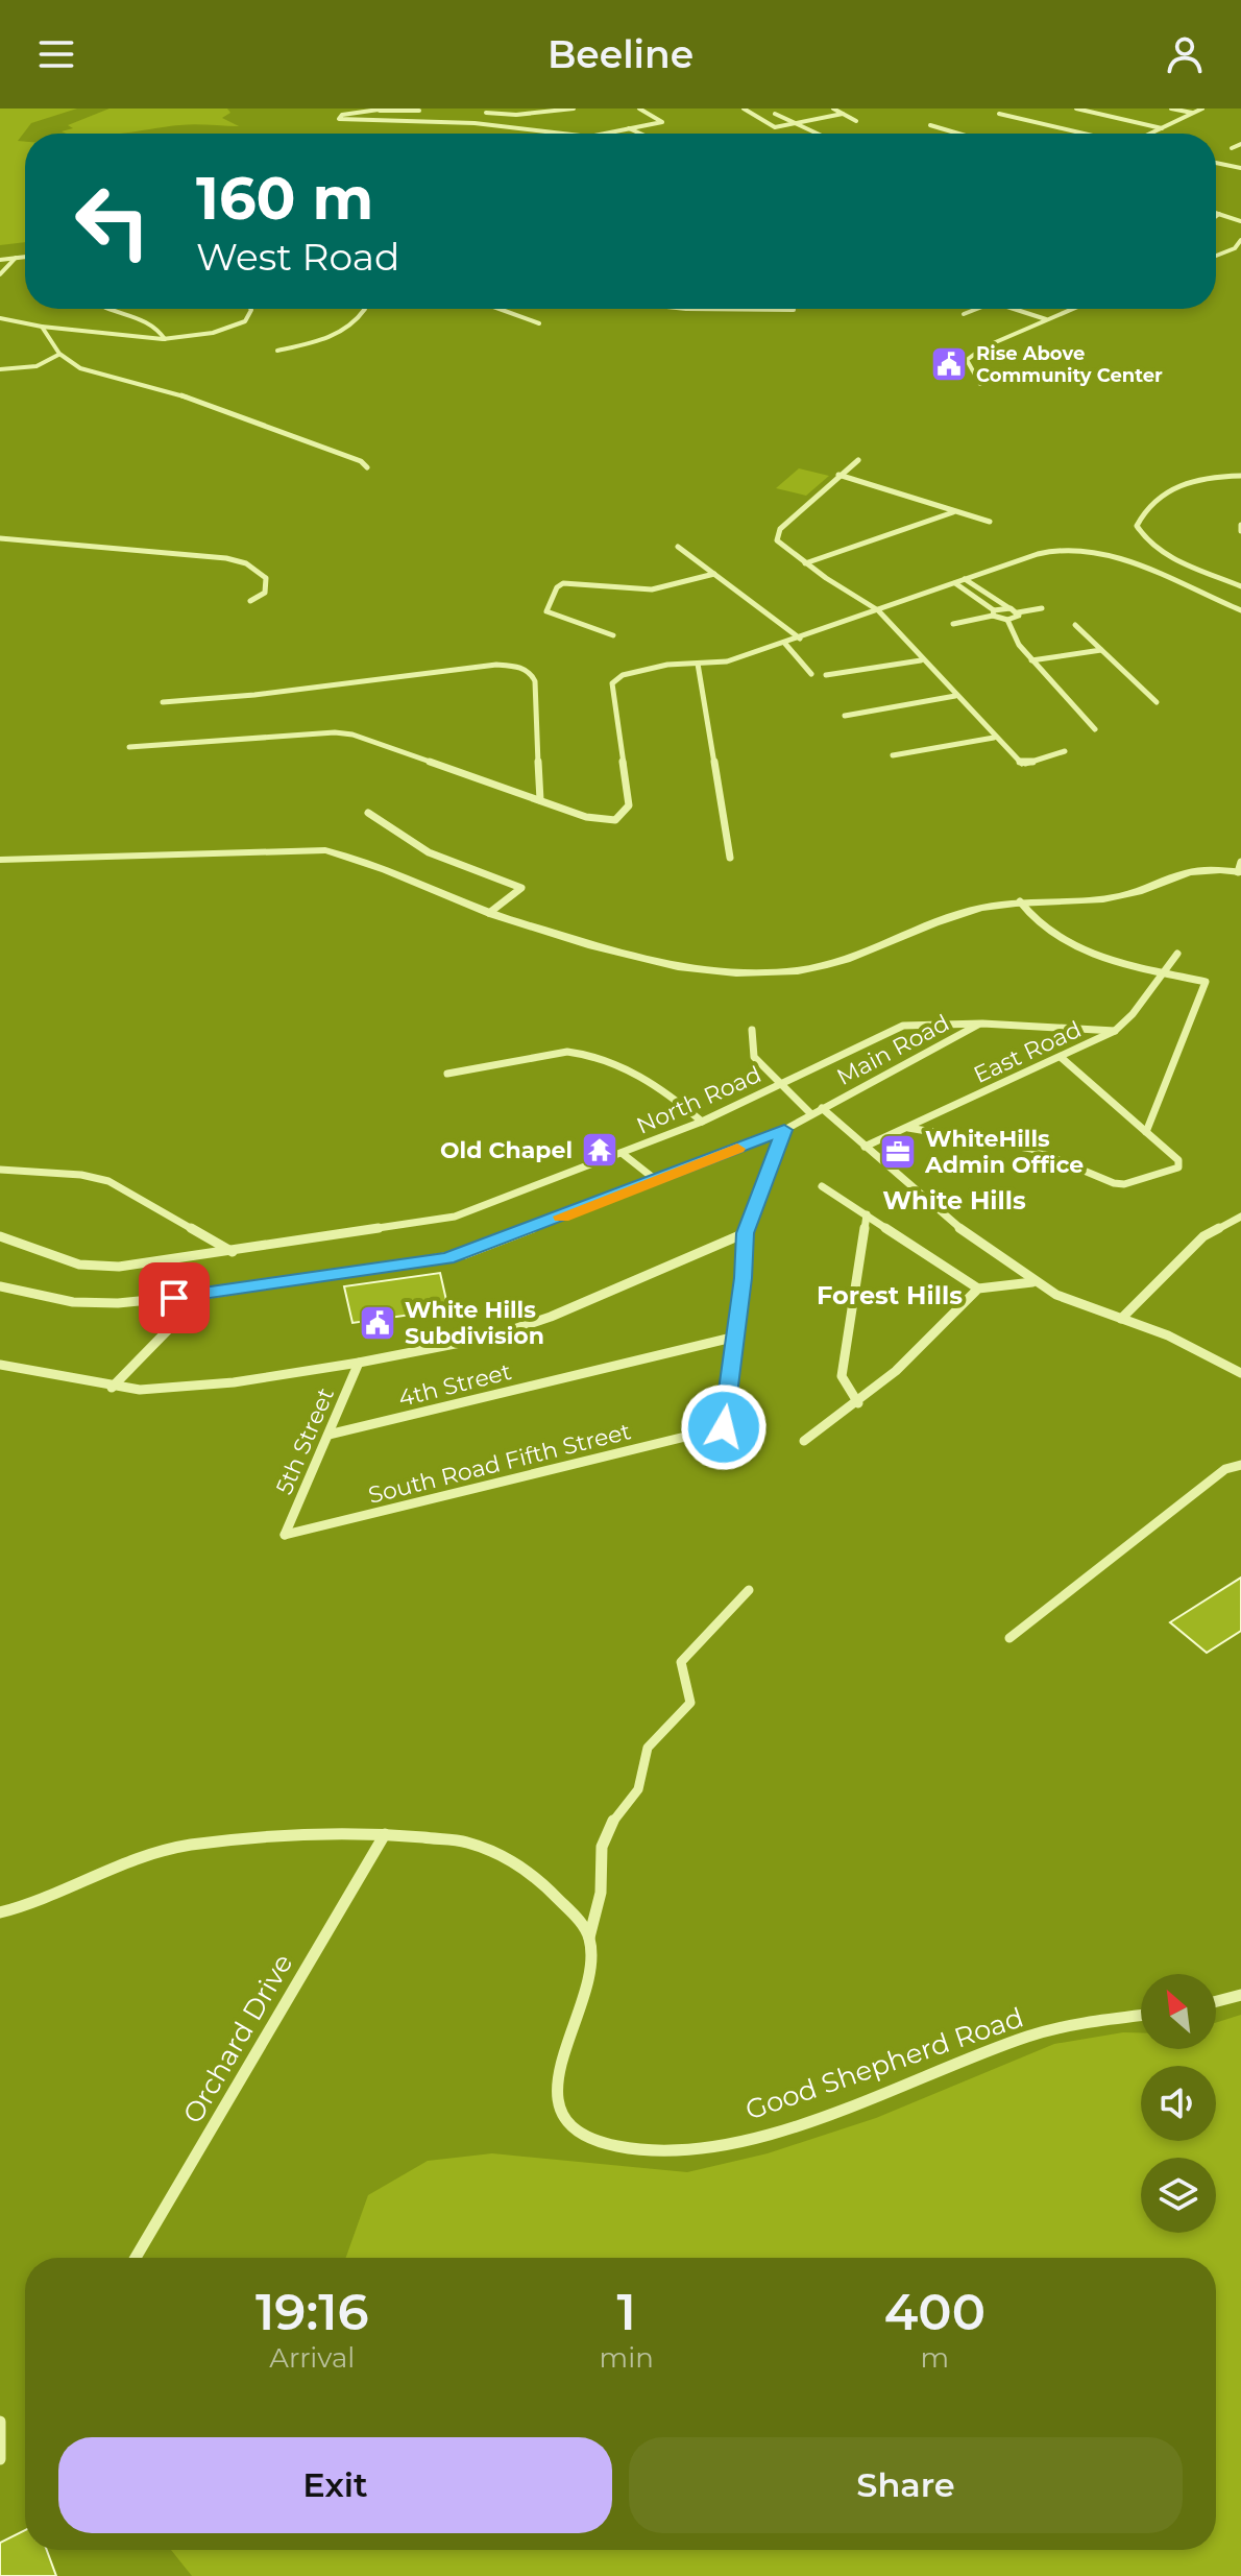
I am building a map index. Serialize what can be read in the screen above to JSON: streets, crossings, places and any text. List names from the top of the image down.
{
  "streets": {
    "street": [
      "Main Road",
      "East Road",
      "North Road",
      "4th Street",
      "5th Street",
      "South Road Fifth Street",
      "Orchard Drive",
      "Good Shepherd Road"
    ]
  },
  "crossings": [
    ["Main Road", "North Road"],
    ["East Road", "North Road"],
    ["4th Street", "5th Street"],
    ["4th Street", "South Road Fifth Street"],
    ["5th Street", "South Road Fifth Street"]
  ],
  "districts": ["White Hills", "Forest Hills"],
  "places": {
    "public building": ["Rise Above Community Center", "White Hills Subdivision"],
    "temple": ["Old Chapel"],
    "office": ["WhiteHills Admin Office"]
  },
  "north": "top left",
  "page": {
    "header": "Beeline",
    "turn": ["160 m", "West Road"],
    "eta": [
      "19:16",
      "Arrival",
      "1",
      "min",
      "400",
      "m"
    ],
    "buttons": ["Exit", "Share"]
  }
}
